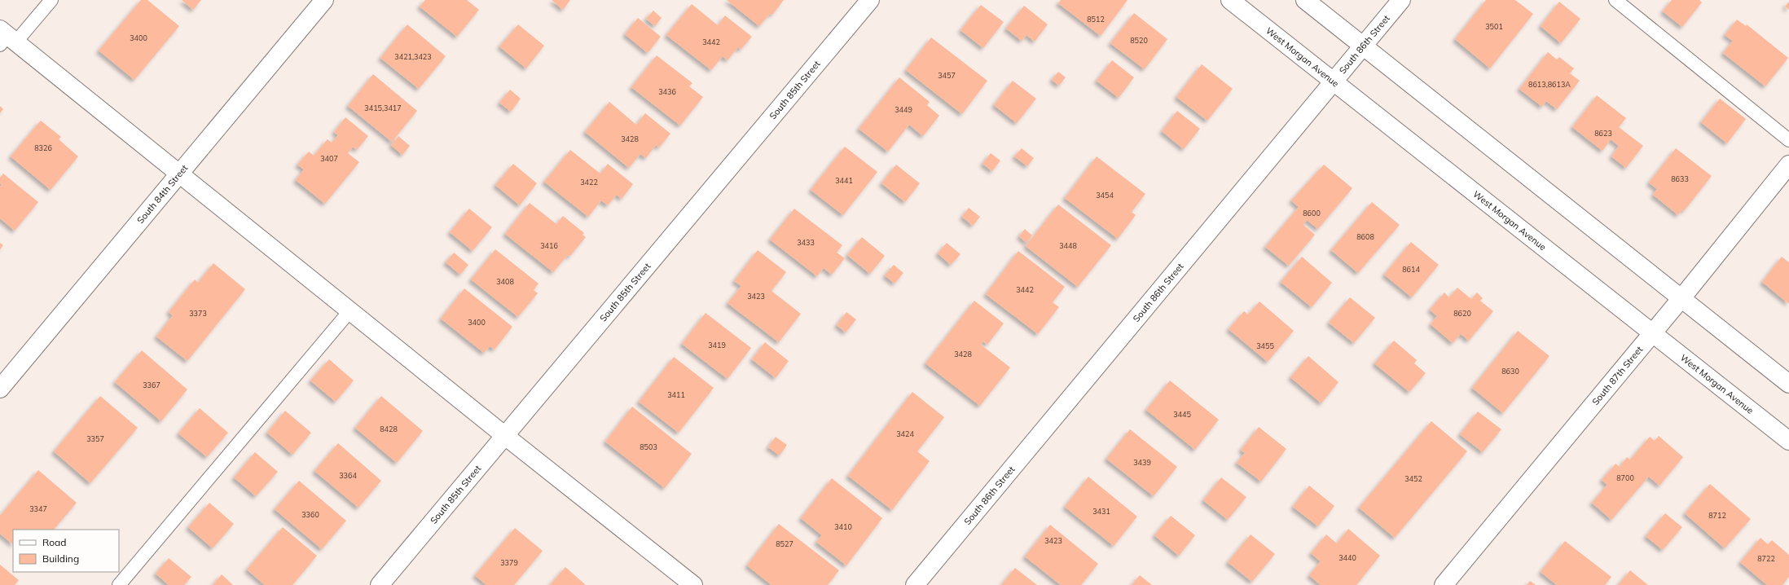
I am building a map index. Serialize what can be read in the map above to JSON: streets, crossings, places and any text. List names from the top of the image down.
{
  "streets": {
    "street": [
      "South 86th Street",
      "West Morgan Avenue",
      "South 85th Street",
      "South 84th Street",
      "South 87th Street"
    ]
  },
  "crossings": [
    ["South 86th Street", "West Morgan Avenue"],
    ["West Morgan Avenue", "South 87th Street"]
  ],
  "house_numbers": [
    "8512",
    "3501",
    "3400",
    "8520",
    "3442",
    "3421,3423",
    "3457",
    "8613,8613A",
    "3436",
    "3415,3417",
    "3449",
    "8623",
    "3428",
    "8326",
    "3407",
    "8633",
    "3441",
    "3422",
    "3454",
    "8600",
    "8608",
    "3433",
    "3416",
    "3448",
    "8614",
    "3408",
    "3442",
    "3423",
    "3373",
    "8620",
    "3400",
    "3419",
    "3455",
    "3428",
    "8630",
    "3367",
    "3411",
    "3445",
    "8428",
    "3424",
    "3357",
    "8503",
    "3439",
    "3364",
    "8700",
    "3452",
    "3347",
    "3431",
    "3360",
    "8712",
    "3410",
    "3423",
    "8527",
    "3440",
    "8722",
    "3379"
  ],
  "legend": ["Road", "Building"]
}
